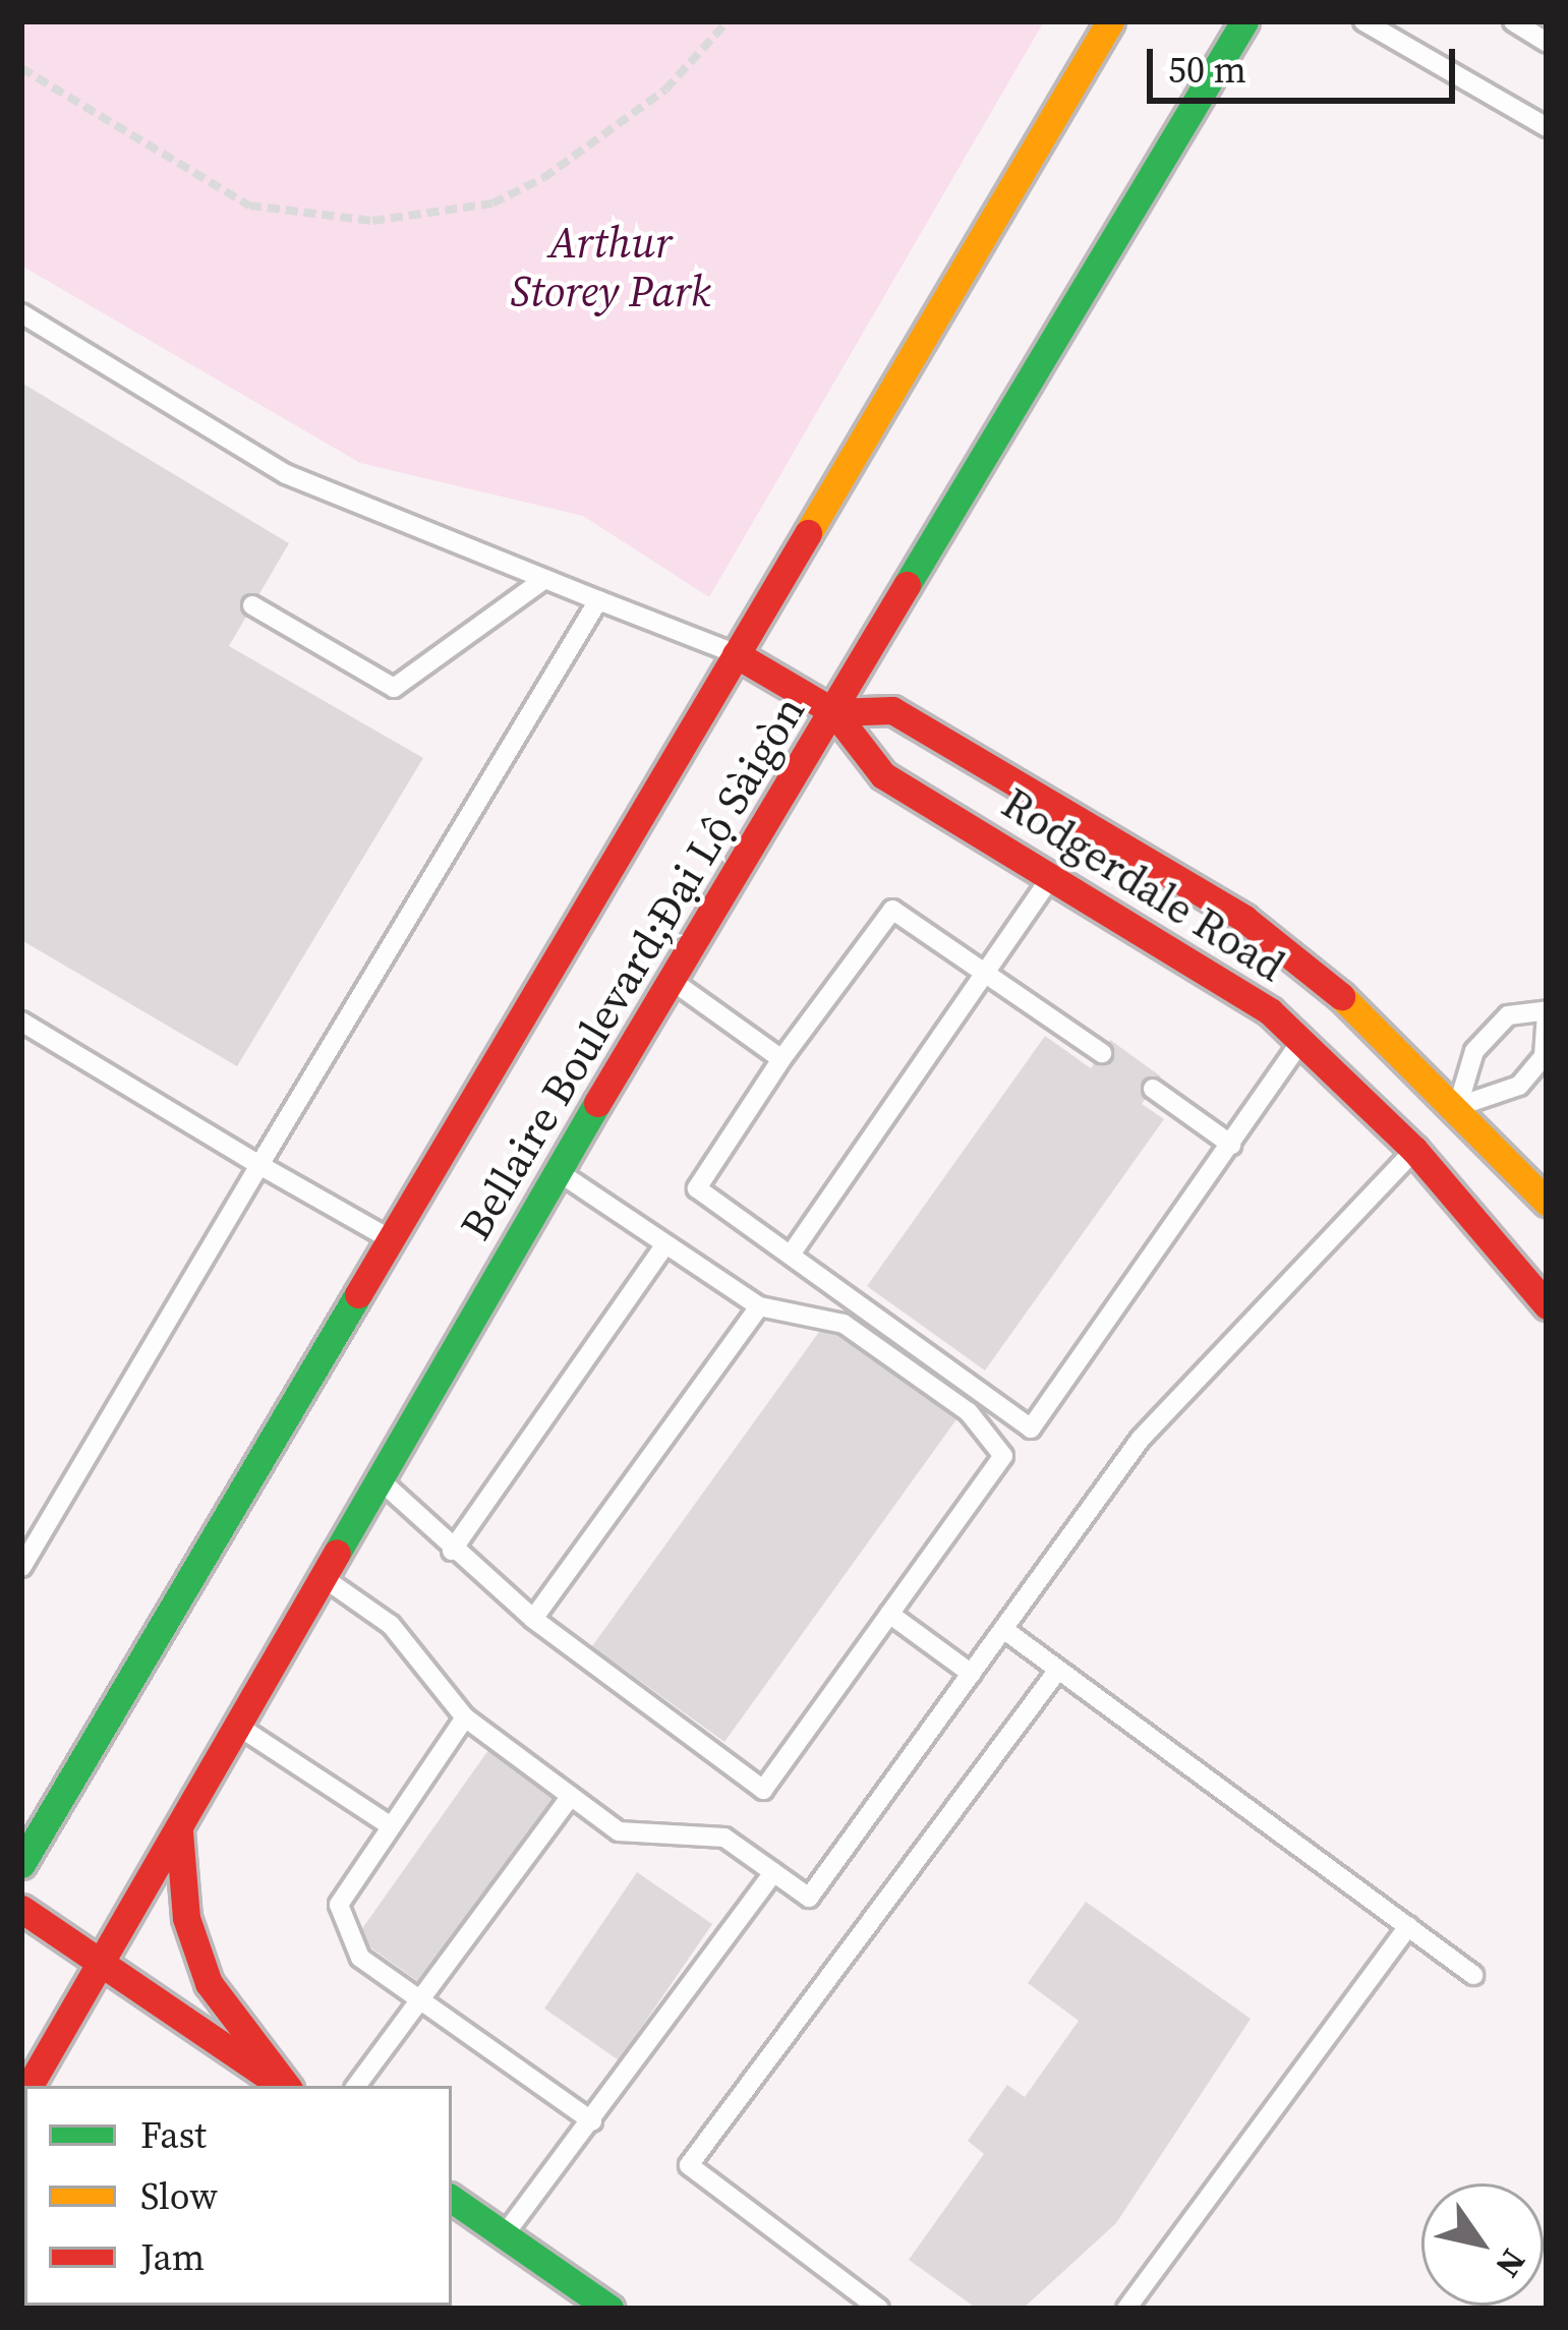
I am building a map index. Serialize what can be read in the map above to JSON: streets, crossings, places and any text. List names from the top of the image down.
{
  "streets": {
    "main road": ["Rodgerdale Road", "Bellaire Boulevard;Đại Lộ Sàigòn"]
  },
  "crossings": [
    ["Rodgerdale Road", "Bellaire Boulevard;Đại Lộ Sàigòn"]
  ],
  "parks": ["Arthur Storey Park"],
  "legend": ["Fast", "Slow", "Jam"],
  "scale_bar": "50 m",
  "north": "bottom right"
}
